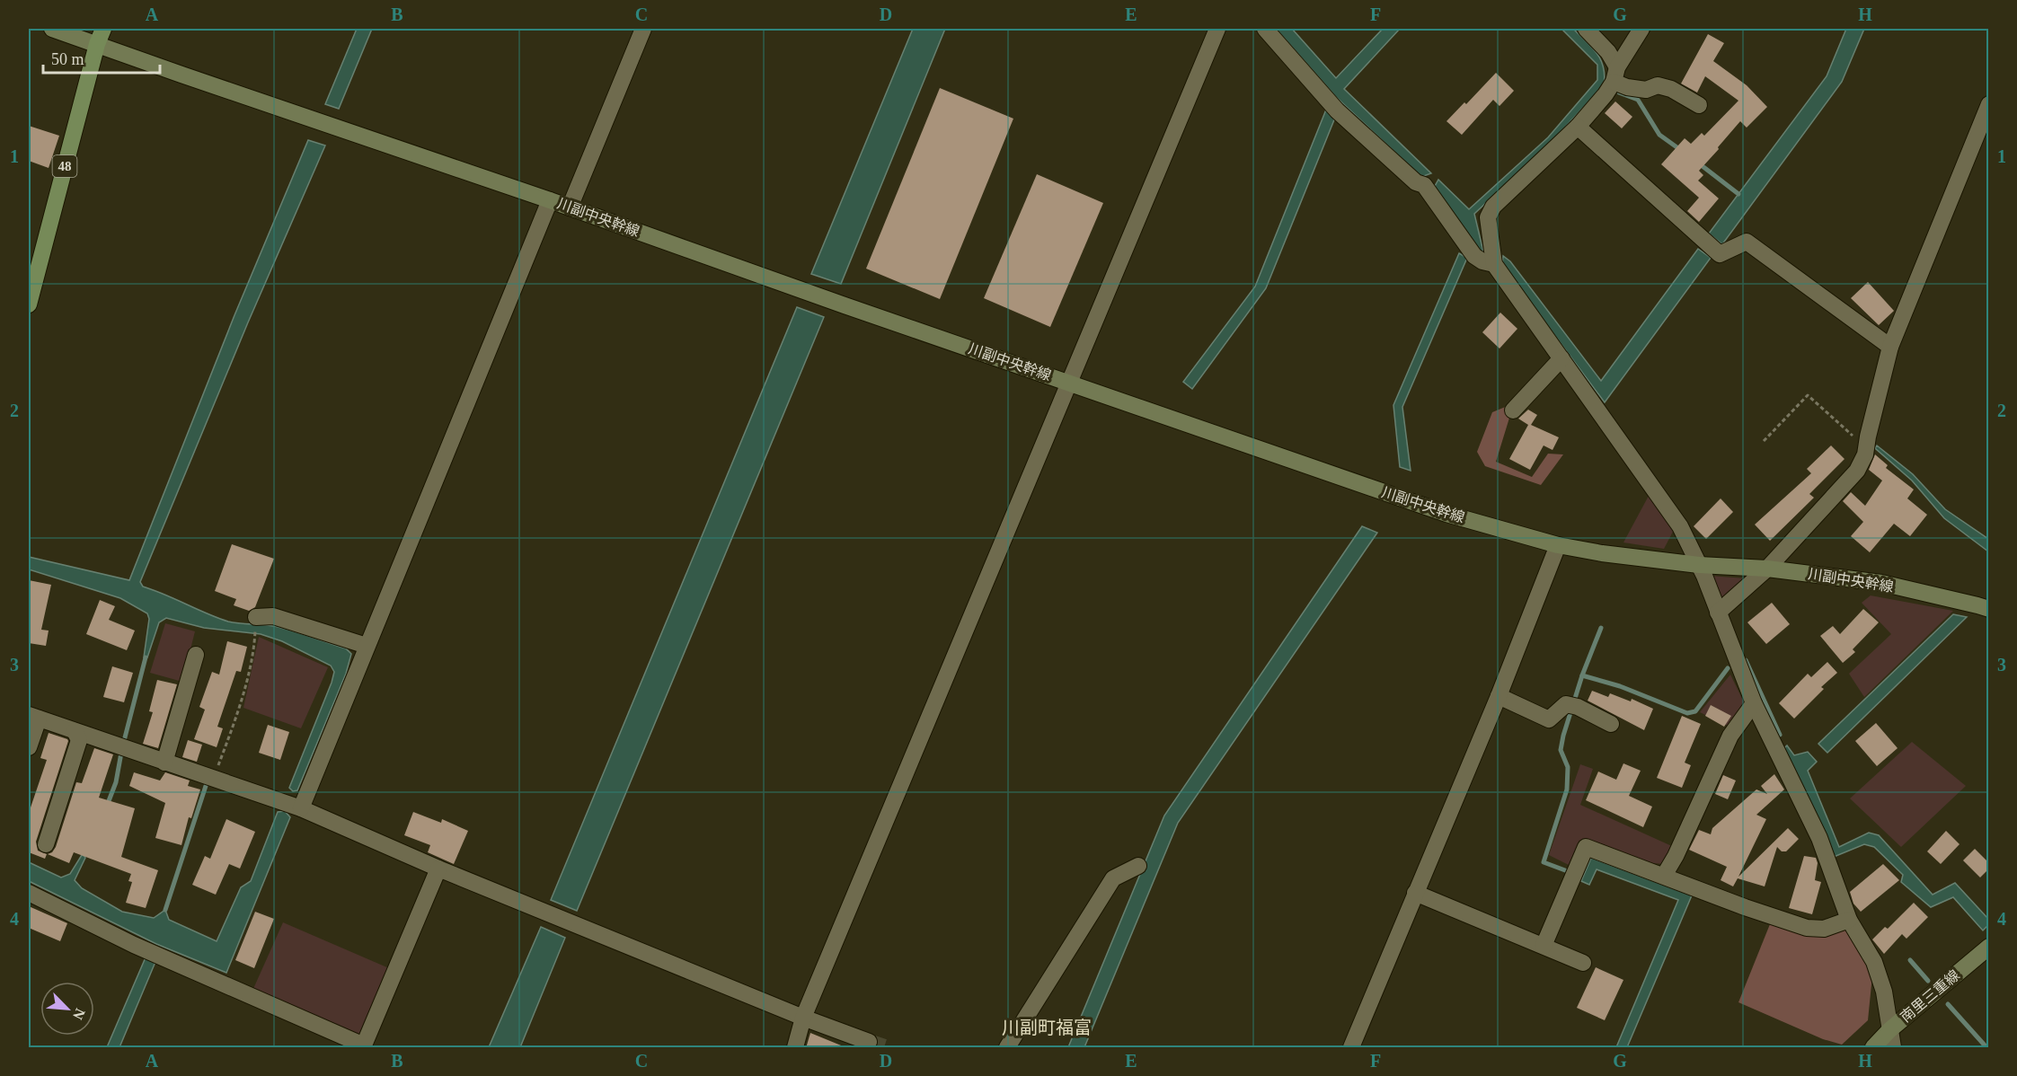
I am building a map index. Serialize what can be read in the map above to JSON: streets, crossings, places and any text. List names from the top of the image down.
{
  "streets": {
    "main road": ["48"],
    "street": ["川副中央幹線", "南里三重線"]
  },
  "crossings": [
    ["48", "川副中央幹線"]
  ],
  "districts": ["川副町福富"],
  "scale_bar": "50 m",
  "north": "bottom right",
  "grid": {
    "columns": [
      "A",
      "B",
      "C",
      "D",
      "E",
      "F",
      "G",
      "H"
    ],
    "rows": [
      "1",
      "2",
      "3",
      "4"
    ]
  }
}
